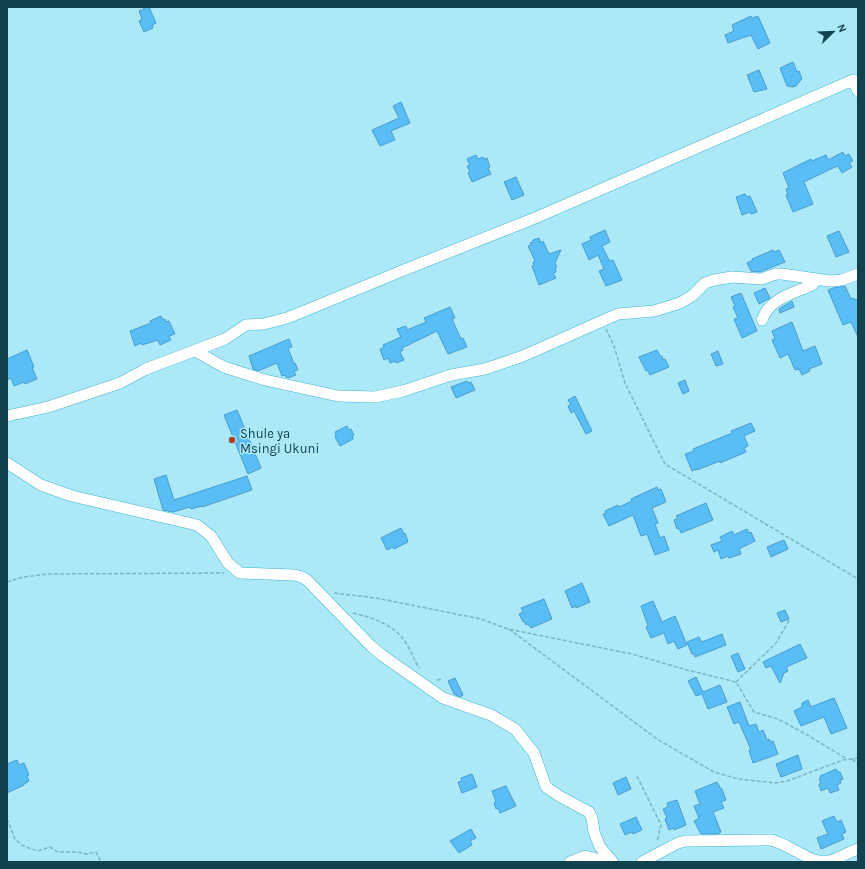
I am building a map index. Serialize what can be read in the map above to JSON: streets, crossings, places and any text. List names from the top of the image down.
{
  "places": ["Shule ya Msingi Ukuni"],
  "north": "top right"
}
